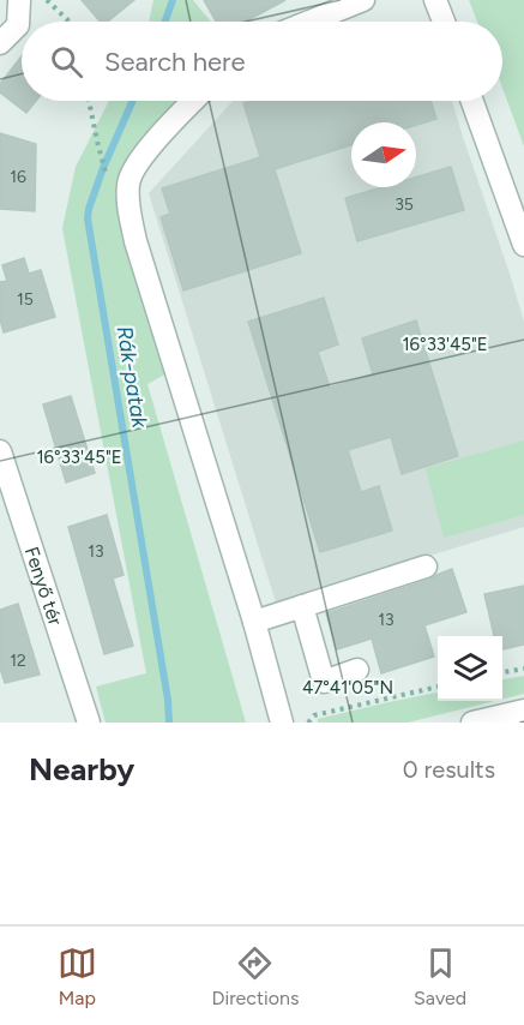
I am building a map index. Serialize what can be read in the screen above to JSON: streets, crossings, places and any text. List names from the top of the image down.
{
  "streets": {
    "street": ["Fenyő tér"]
  },
  "water": ["Rák-patak"],
  "house_numbers": [
    "16",
    "35",
    "15",
    "13",
    "13",
    "12"
  ],
  "north": "right",
  "page": {
    "search": "Search here",
    "heading": ["Nearby", "0 results"],
    "nav": ["Map", "Directions", "Saved"]
  },
  "coordinates": ["16°33'45\"E", "47°41'05\"N"]
}
